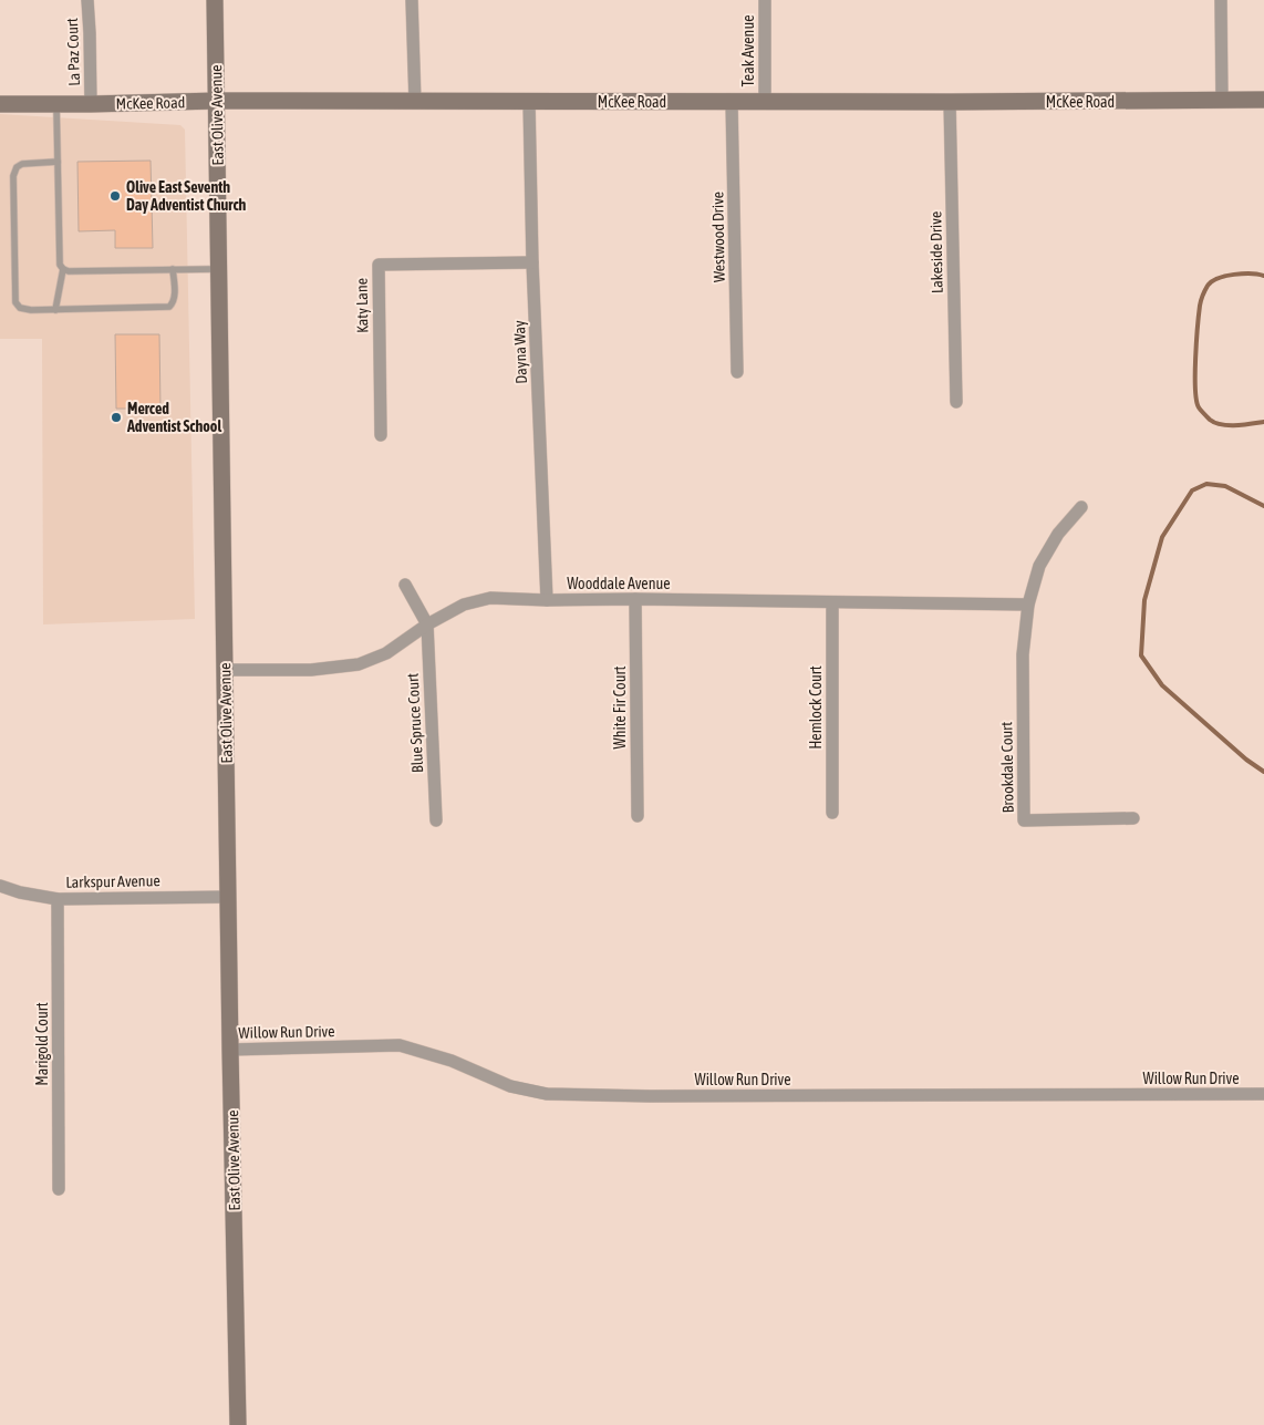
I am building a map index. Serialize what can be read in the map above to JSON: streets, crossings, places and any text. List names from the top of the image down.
{
  "streets": {
    "main road": ["McKee Road", "East Olive Avenue"],
    "street": [
      "Teak Avenue",
      "La Paz Court",
      "Westwood Drive",
      "Lakeside Drive",
      "Katy Lane",
      "Dayna Way",
      "Wooddale Avenue",
      "White Fir Court",
      "Hemlock Court",
      "Blue Spruce Court",
      "Brookdale Court",
      "Larkspur Avenue",
      "Willow Run Drive",
      "Marigold Court"
    ]
  },
  "crossings": [
    ["Teak Avenue", "McKee Road"],
    ["La Paz Court", "McKee Road"],
    ["McKee Road", "East Olive Avenue"],
    ["McKee Road", "Westwood Drive"],
    ["McKee Road", "Lakeside Drive"],
    ["McKee Road", "Dayna Way"],
    ["East Olive Avenue", "Wooddale Avenue"],
    ["East Olive Avenue", "Larkspur Avenue"],
    ["East Olive Avenue", "Willow Run Drive"],
    ["Katy Lane", "Dayna Way"],
    ["Dayna Way", "Wooddale Avenue"],
    ["Wooddale Avenue", "White Fir Court"],
    ["Wooddale Avenue", "Hemlock Court"],
    ["Wooddale Avenue", "Blue Spruce Court"],
    ["Wooddale Avenue", "Brookdale Court"],
    ["Larkspur Avenue", "Marigold Court"]
  ],
  "places": ["Olive East Seventh Day Adventist Church", "Merced Adventist School"]
}
